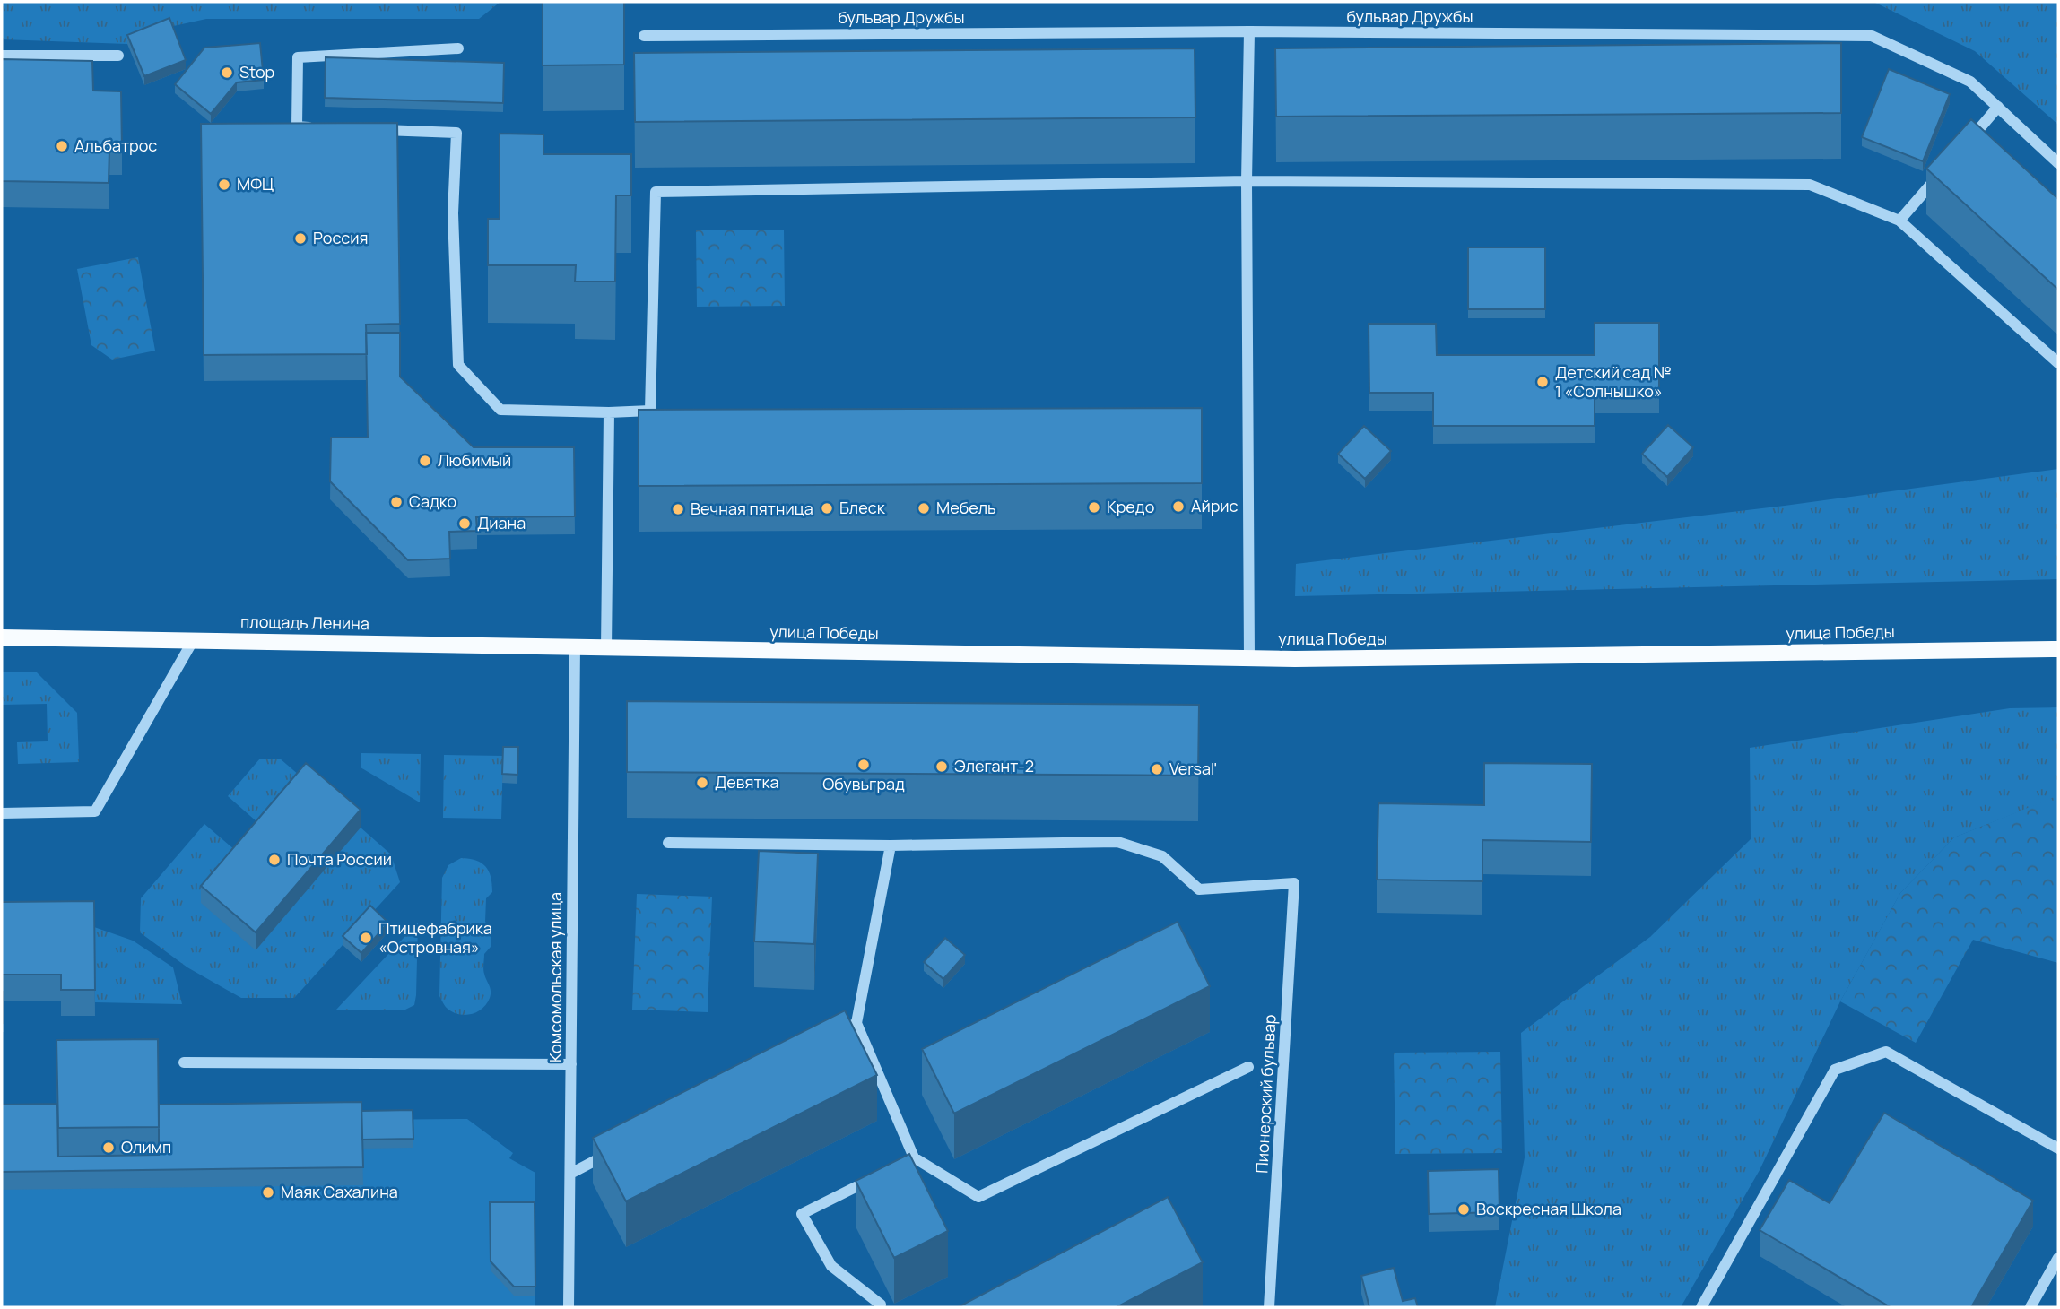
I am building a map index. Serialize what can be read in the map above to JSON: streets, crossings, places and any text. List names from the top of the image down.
{
  "streets": {
    "main road": ["площадь Ленина", "улица Победы"],
    "street": ["бульвар Дружбы", "Комсомольская улица", "Пионерский бульвар"]
  },
  "crossings": [
    ["площадь Ленина", "улица Победы"],
    ["площадь Ленина", "Комсомольская улица"]
  ],
  "places": [
    "Stop",
    "Альбатрос",
    "МФЦ",
    "Россия",
    "Детский сад № 1 «Солнышко»",
    "Любимый",
    "Садко",
    "Айрис",
    "Кредо",
    "Блеск",
    "Мебель",
    "Вечная пятница",
    "Диана",
    "Обувьград",
    "Элегант-2",
    "Versal'",
    "Девятка",
    "Почта России",
    "Птицефабрика «Островная»",
    "Олимп",
    "Маяк Сахалина",
    "Воскресная Школа"
  ]
}
